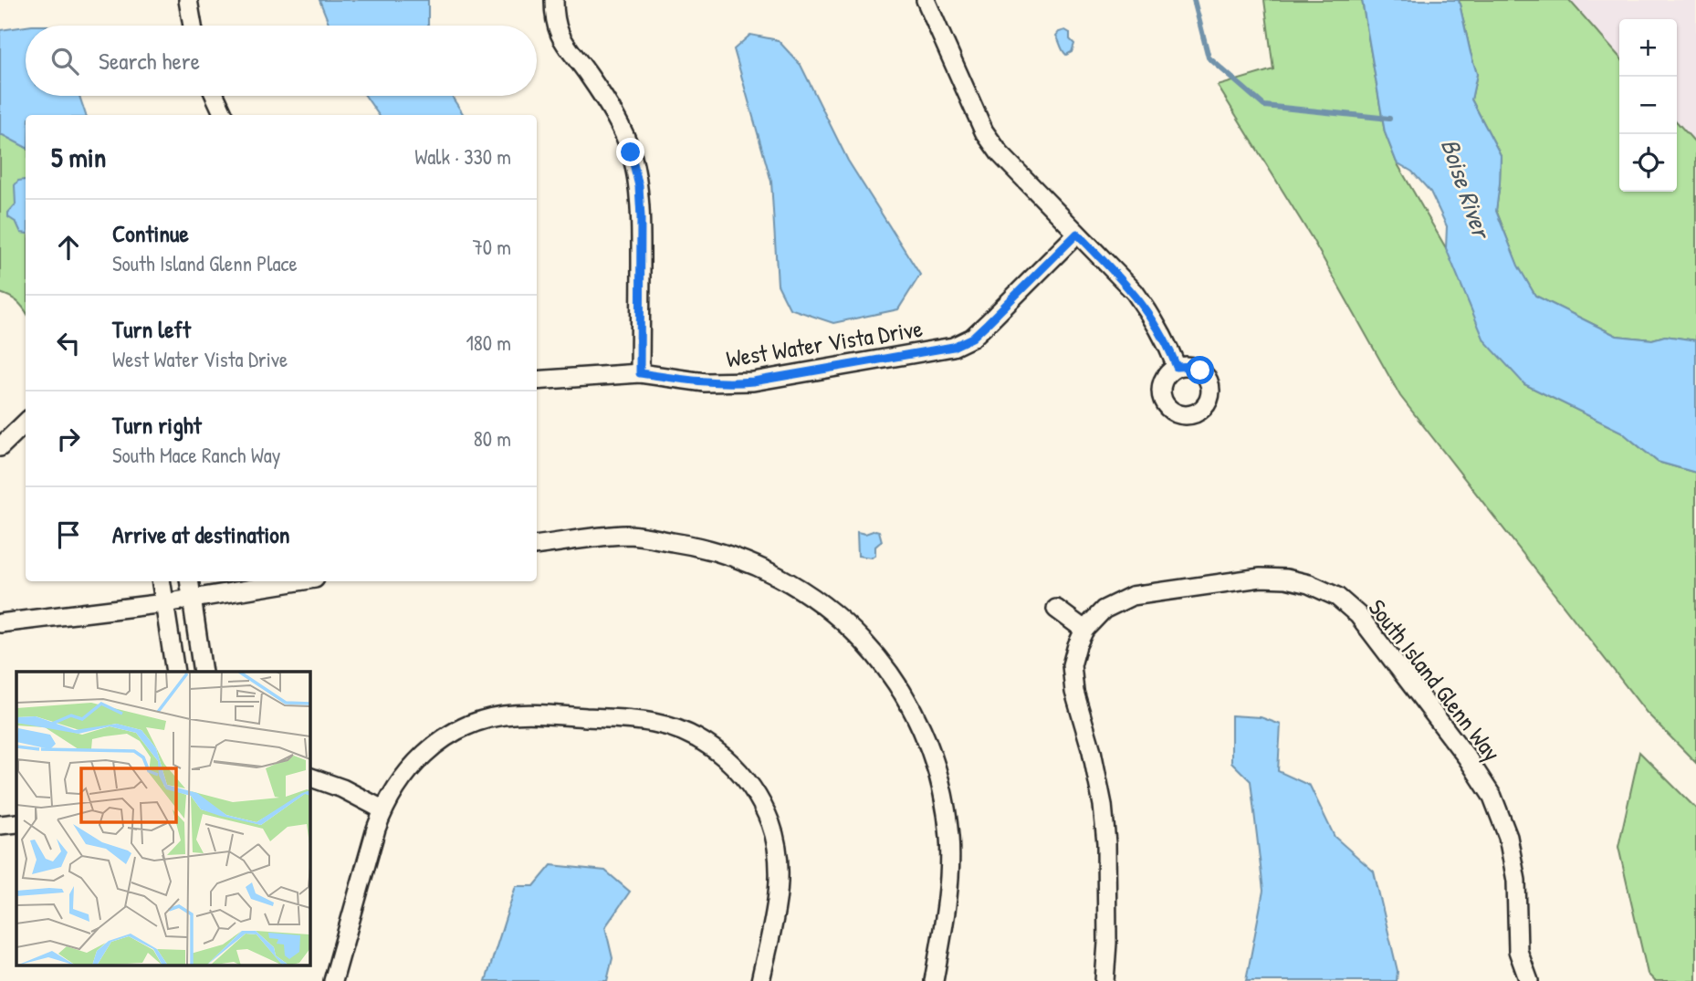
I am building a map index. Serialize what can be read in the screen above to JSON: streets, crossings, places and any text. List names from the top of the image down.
{
  "streets": {
    "street": ["West Water Vista Drive", "South Island Glenn Way"]
  },
  "water": ["Boise River"],
  "page": {
    "map_buttons": ["+", "−"],
    "search": "Search here",
    "heading": ["5 min", "Walk · 330 m"],
    "list": [
      ["Continue", "South Island Glenn Place", "70 m"],
      ["Turn left", "West Water Vista Drive", "180 m"],
      ["Turn right", "South Mace Ranch Way", "80 m"],
      "Arrive at destination"
    ]
  }
}
